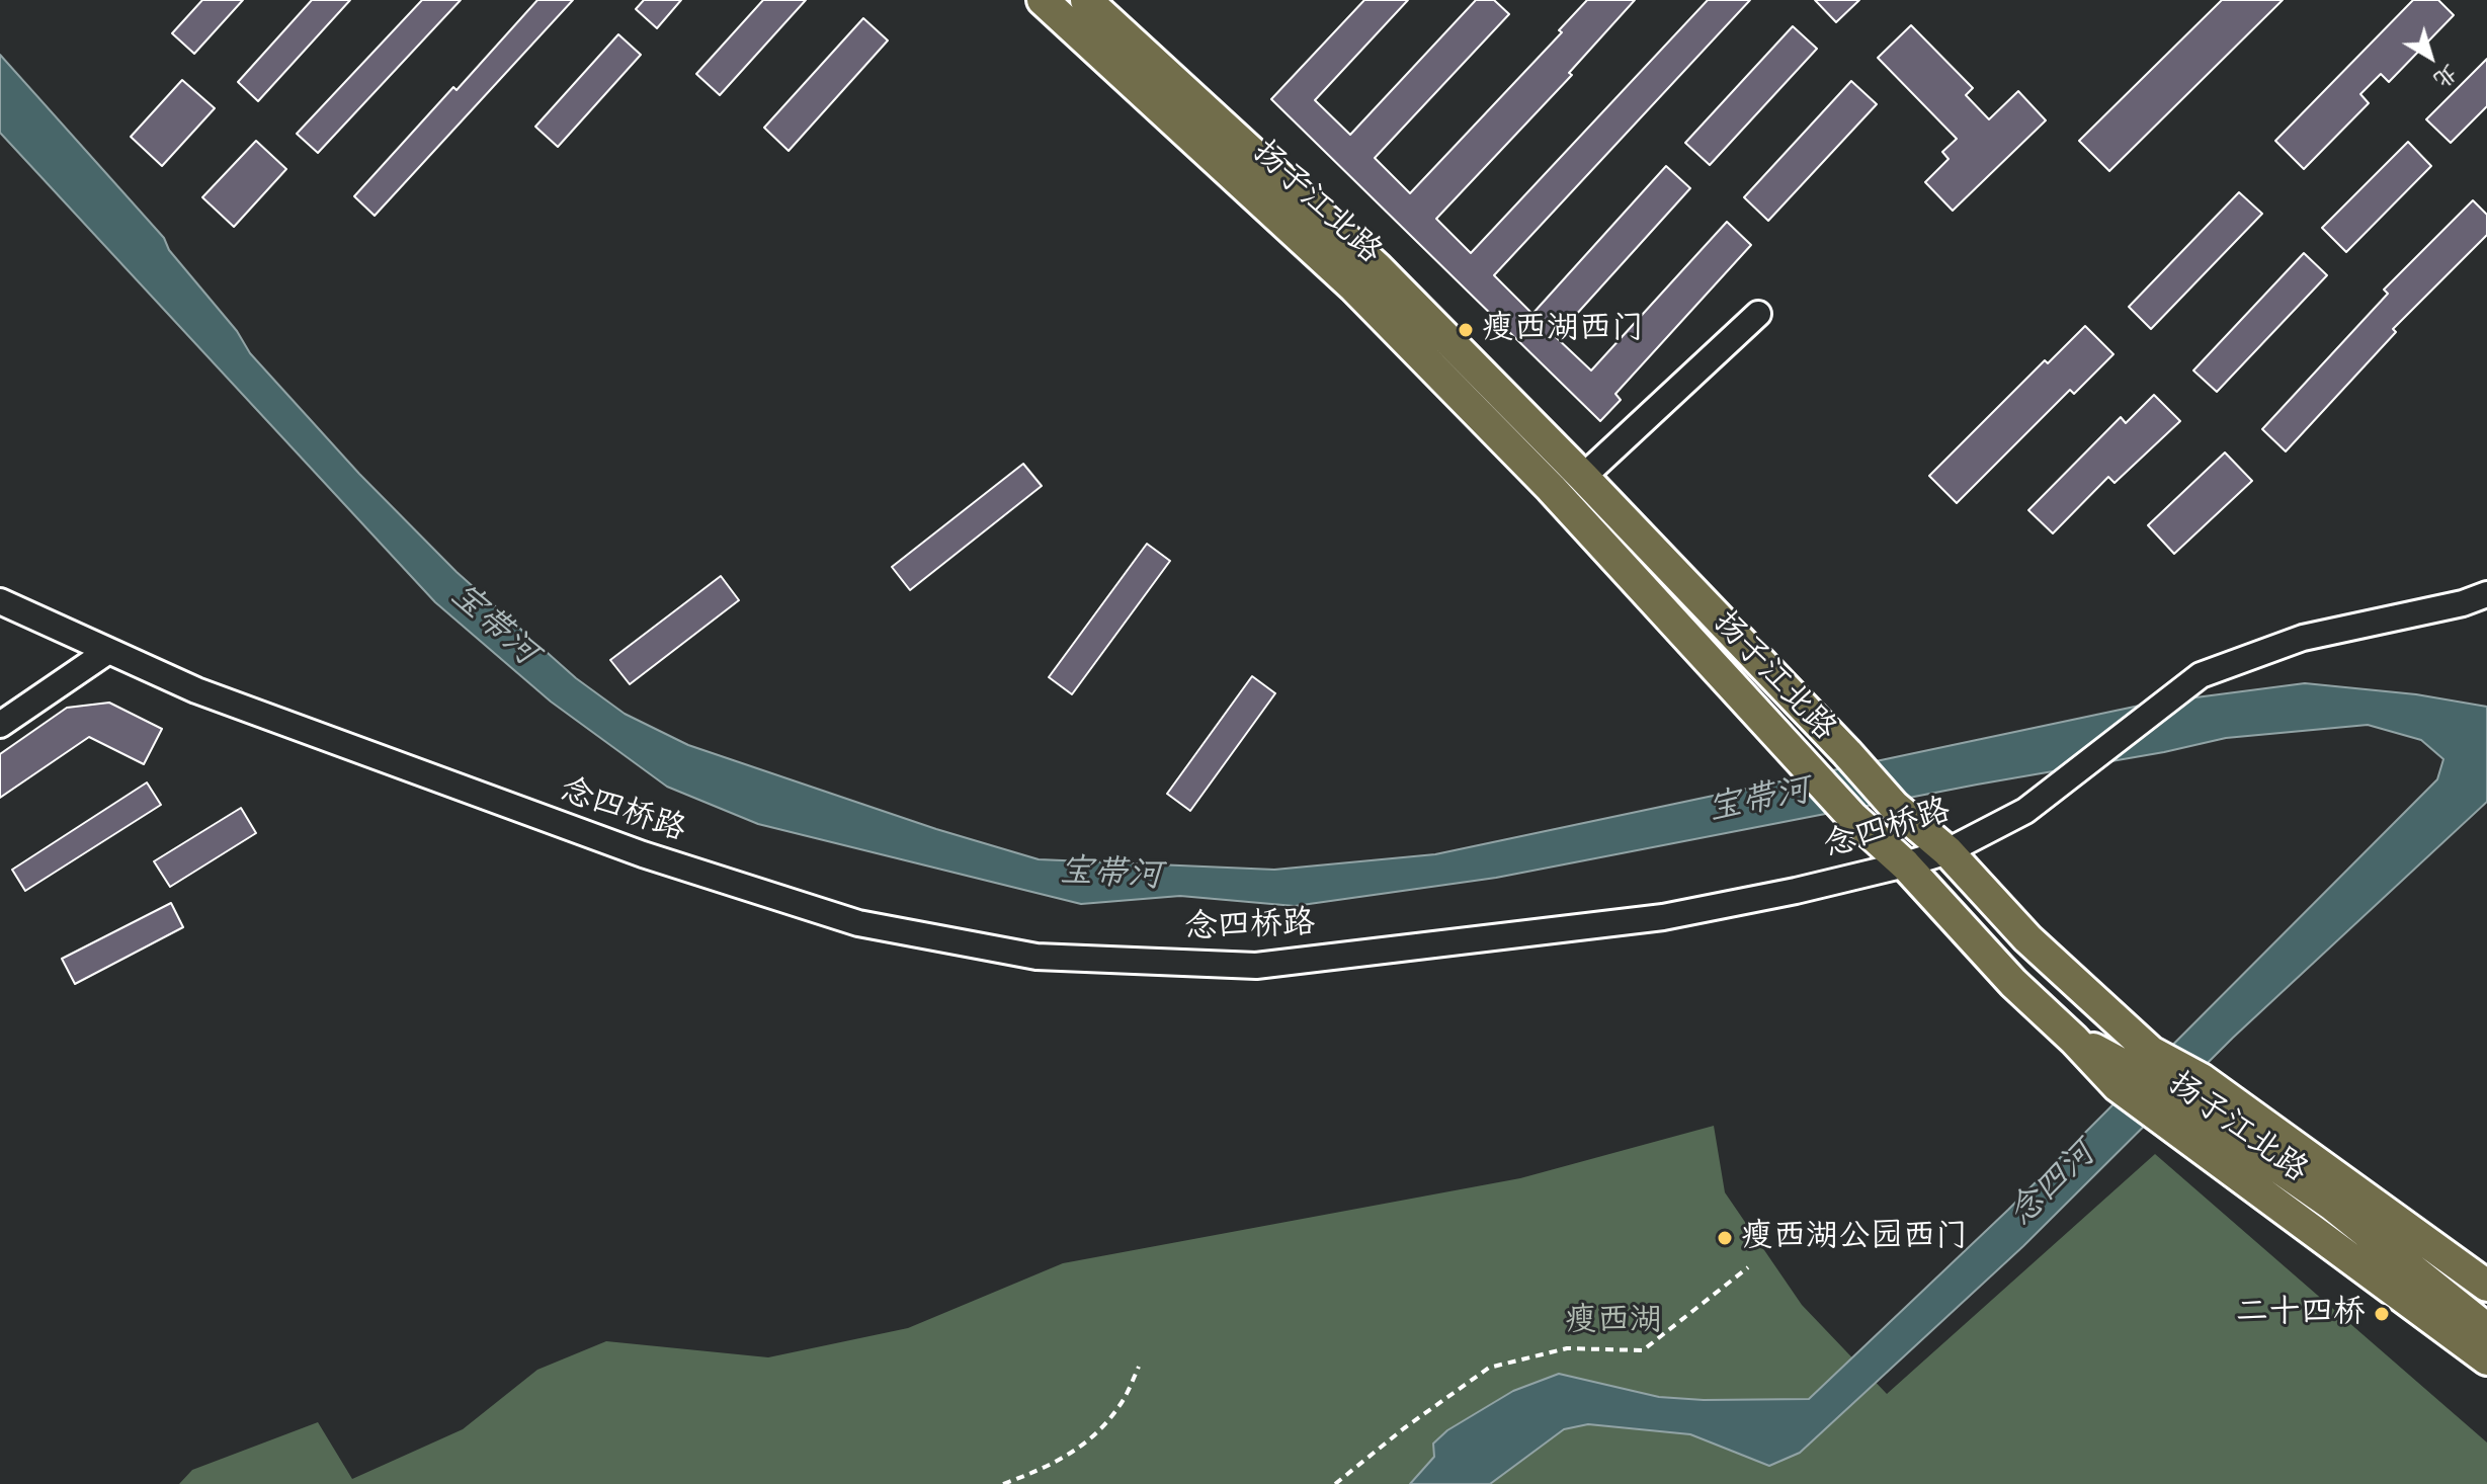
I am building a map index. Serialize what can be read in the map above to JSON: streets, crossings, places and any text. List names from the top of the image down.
{
  "streets": {
    "main road": ["扬子江北路"],
    "street": ["念四桥路"]
  },
  "crossings": [
    ["扬子江北路", "念四桥路"]
  ],
  "water": ["宝带河", "念四河"],
  "parks": ["瘦西湖"],
  "places": ["瘦西湖西门", "瘦西湖公园西门", "二十四桥"],
  "north": "bottom right"
}
